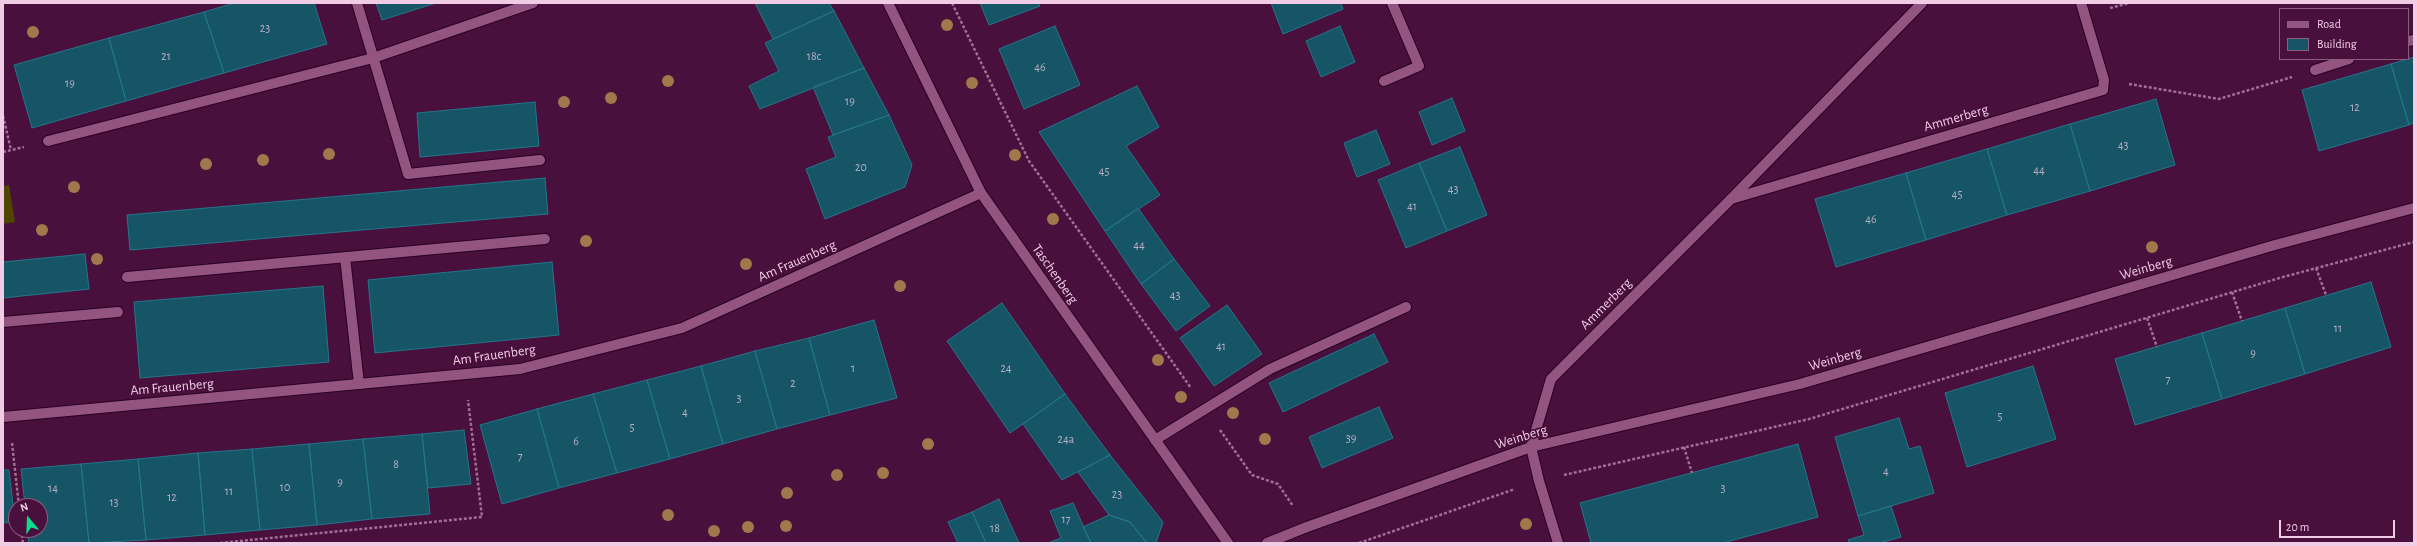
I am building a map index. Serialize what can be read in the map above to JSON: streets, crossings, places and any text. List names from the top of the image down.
{
  "streets": {
    "street": [
      "Ammerberg",
      "Am Frauenberg",
      "Weinberg",
      "Taschenberg"
    ]
  },
  "crossings": [
    ["Ammerberg", "Weinberg"],
    ["Am Frauenberg", "Taschenberg"]
  ],
  "house_numbers": [
    "23",
    "21",
    "18c",
    "46",
    "19",
    "19",
    "12",
    "43",
    "20",
    "44",
    "45",
    "43",
    "45",
    "41",
    "46",
    "44",
    "43",
    "11",
    "41",
    "9",
    "1",
    "24",
    "7",
    "2",
    "3",
    "4",
    "5",
    "5",
    "39",
    "24a",
    "6",
    "7",
    "8",
    "4",
    "9",
    "10",
    "14",
    "3",
    "11",
    "23",
    "12",
    "13",
    "17",
    "18"
  ],
  "legend": ["Road", "Building"],
  "scale_bar": "20 m",
  "north": "top"
}
